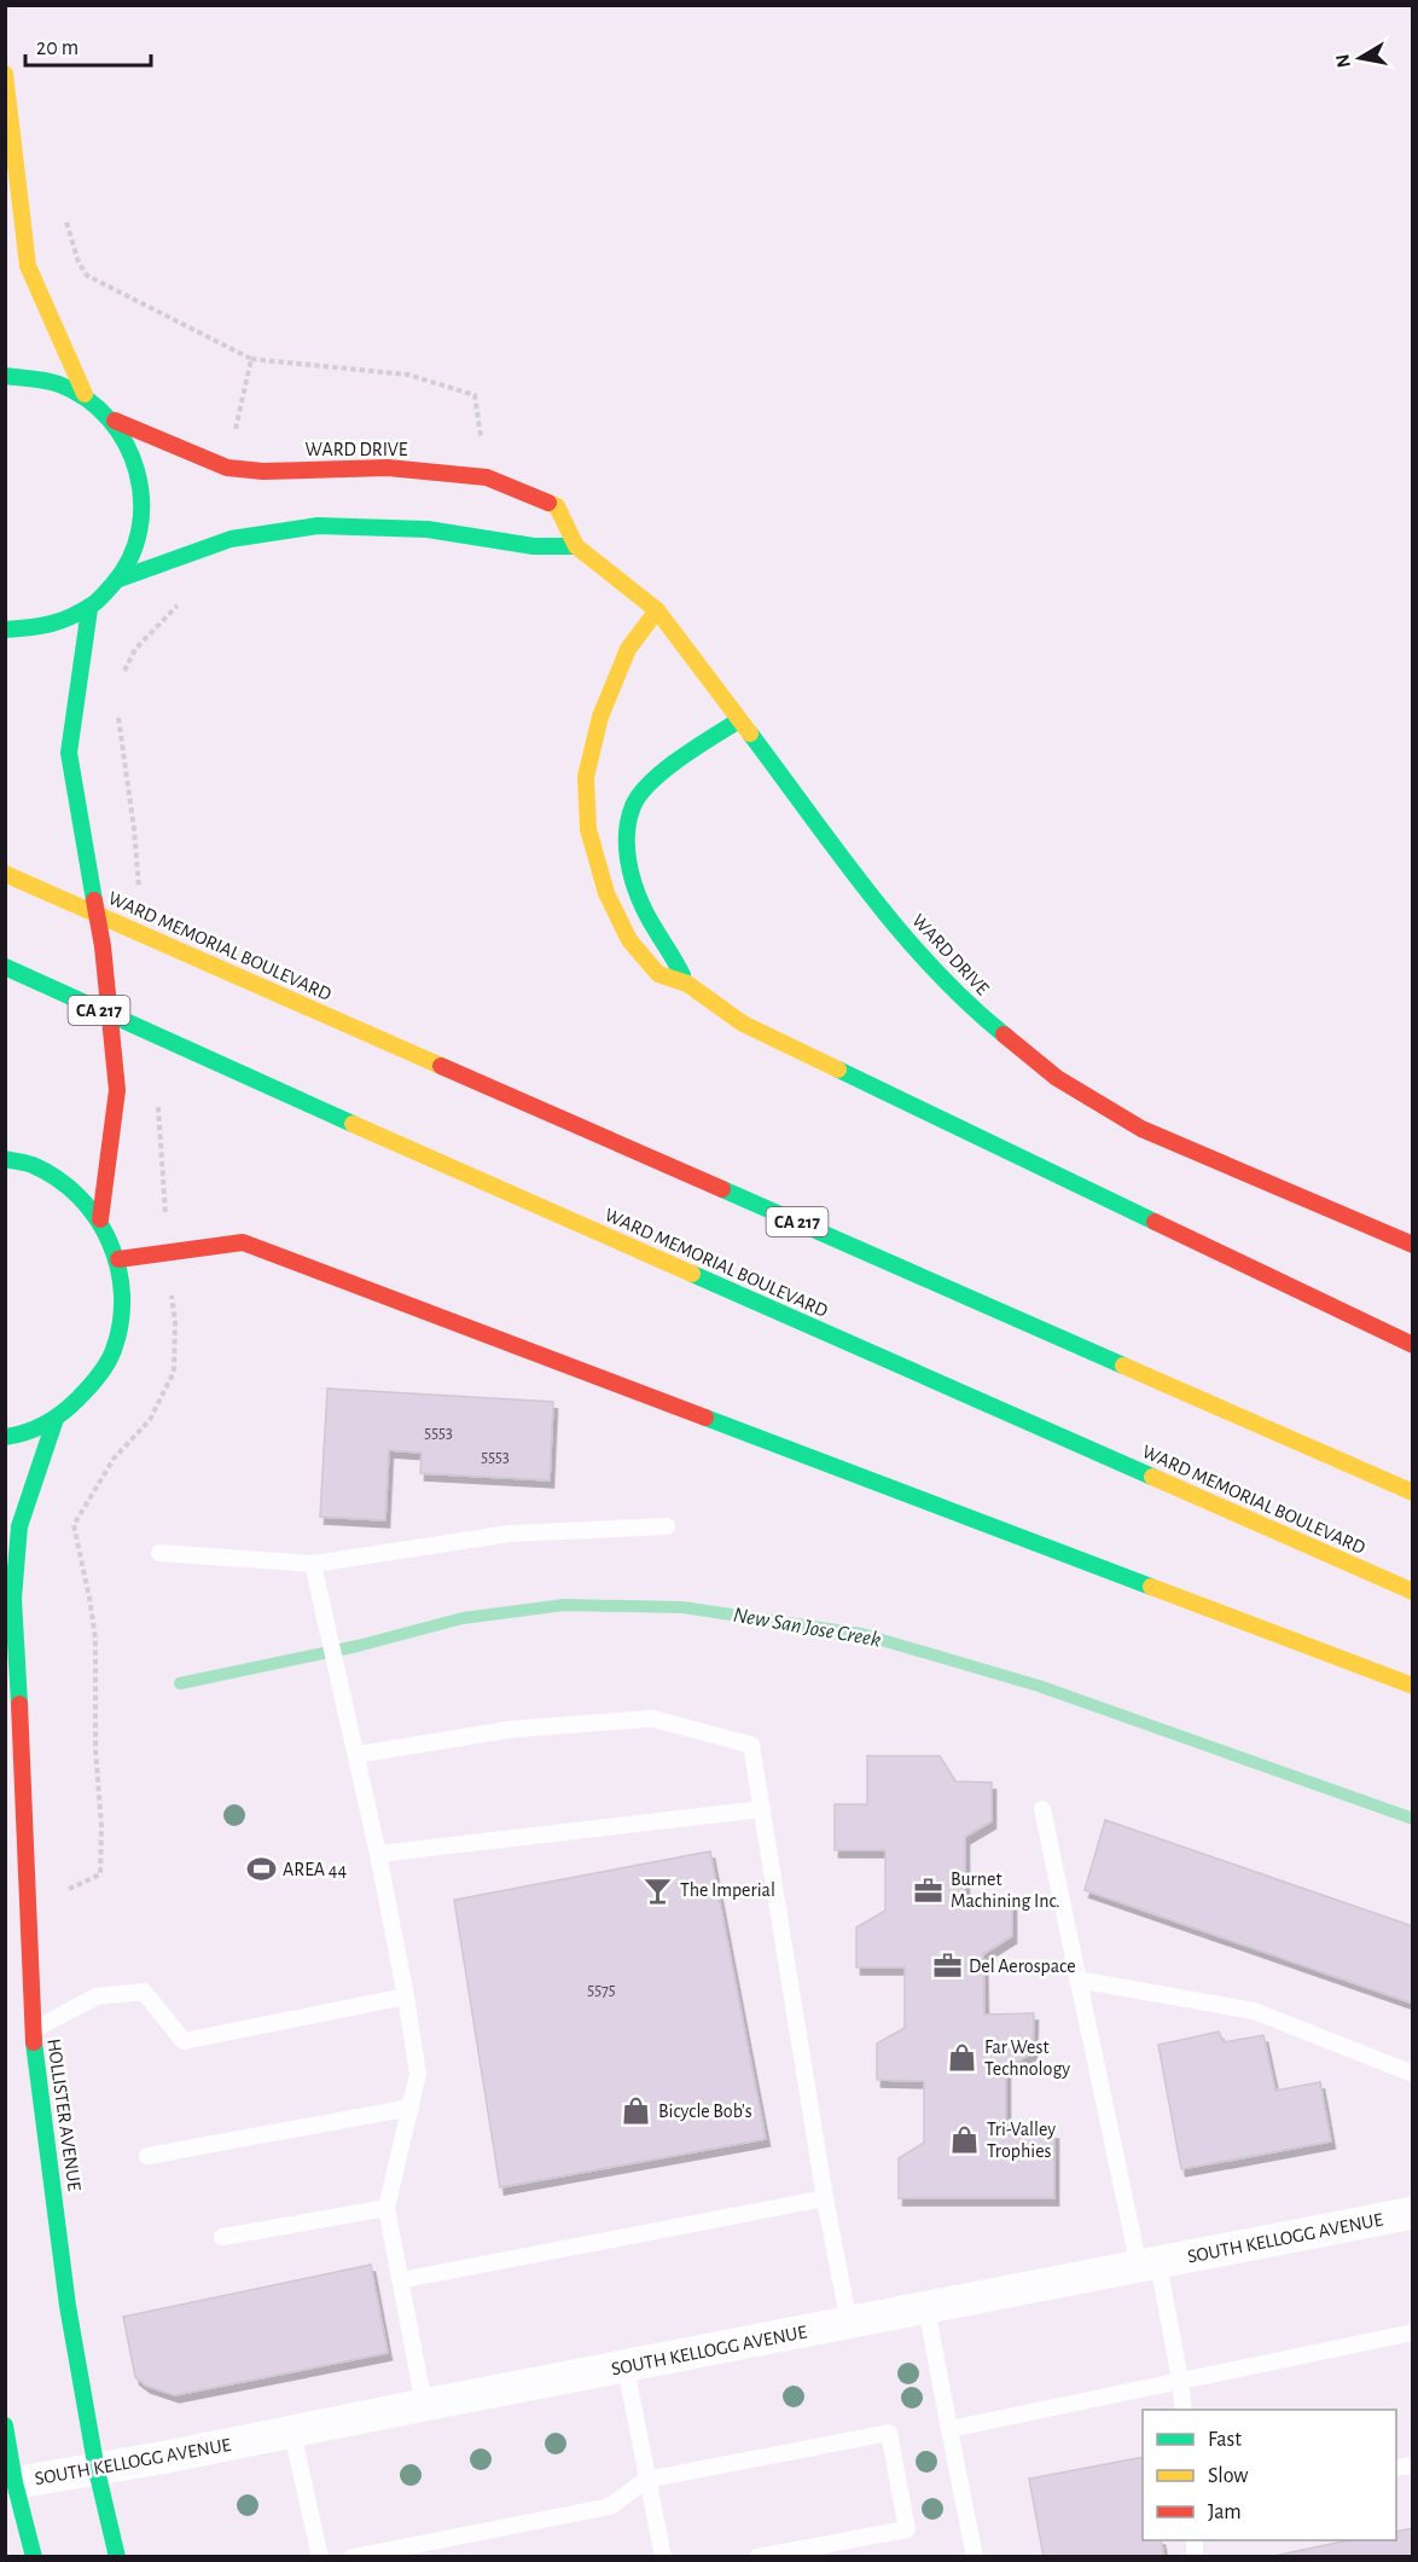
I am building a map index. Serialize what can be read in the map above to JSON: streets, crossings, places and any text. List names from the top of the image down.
{
  "streets": {
    "main road": [
      "WARD DRIVE",
      "WARD MEMORIAL BOULEVARD",
      "CA 217",
      "HOLLISTER AVENUE"
    ],
    "street": ["SOUTH KELLOGG AVENUE"]
  },
  "crossings": [
    ["HOLLISTER AVENUE", "SOUTH KELLOGG AVENUE"]
  ],
  "water": ["New San Jose Creek"],
  "places": {
    "sports": ["AREA 44"],
    "bar": ["The Imperial"],
    "office": ["Burnet Machining Inc.", "Del Aerospace"],
    "shop": ["Far West Technology", "Bicycle Bob's", "Tri-Valley Trophies"]
  },
  "house_numbers": ["5553", "5553", "5575"],
  "legend": ["Fast", "Slow", "Jam"],
  "scale_bar": "20 m",
  "north": "left"
}
